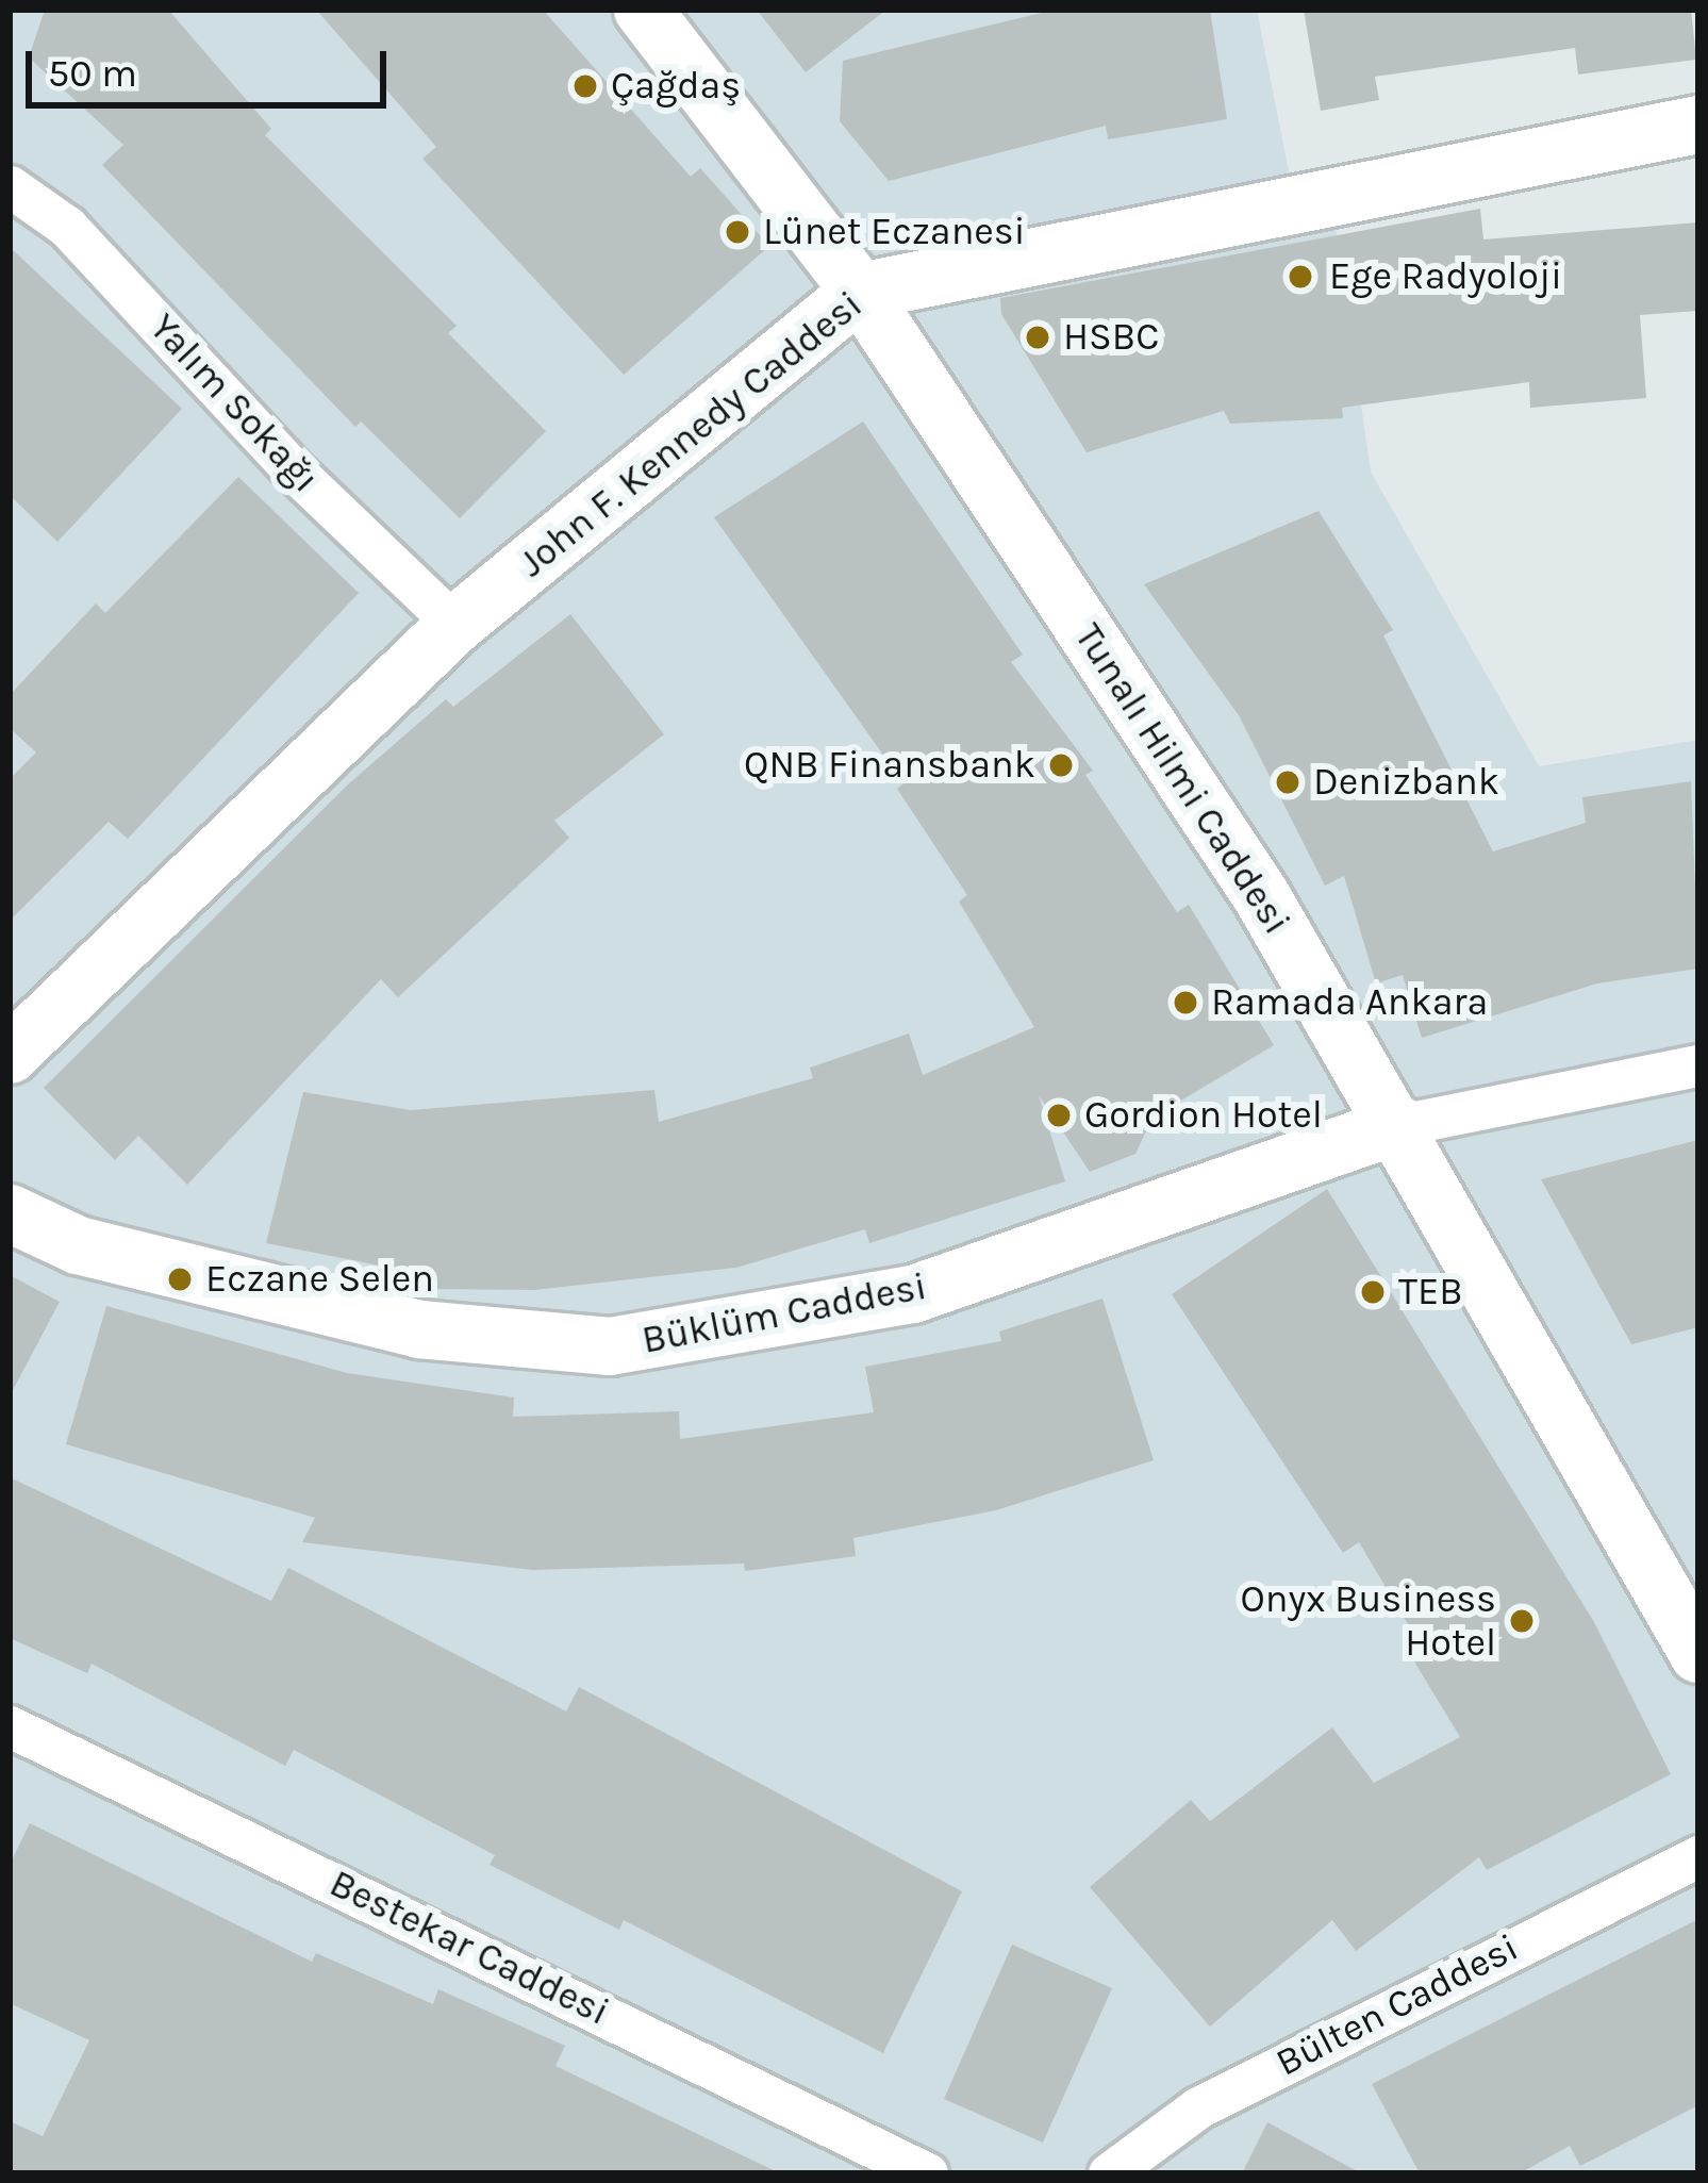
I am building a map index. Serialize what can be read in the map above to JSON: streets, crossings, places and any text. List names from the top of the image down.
{
  "streets": {
    "main road": ["John F. Kennedy Caddesi", "Tunalı Hilmi Caddesi", "Büklüm Caddesi"],
    "street": ["Yalım Sokağı", "Bestekar Caddesi", "Bülten Caddesi"]
  },
  "crossings": [
    ["Yalım Sokağı", "John F. Kennedy Caddesi"],
    ["John F. Kennedy Caddesi", "Tunalı Hilmi Caddesi"],
    ["Tunalı Hilmi Caddesi", "Büklüm Caddesi"]
  ],
  "places": [
    "Çağdaş",
    "Lünet Eczanesi",
    "Ege Radyoloji",
    "HSBC",
    "QNB Finansbank",
    "Denizbank",
    "Ramada Ankara",
    "Gordion Hotel",
    "Eczane Selen",
    "TEB",
    "Onyx Business Hotel"
  ],
  "scale_bar": "50 m"
}
